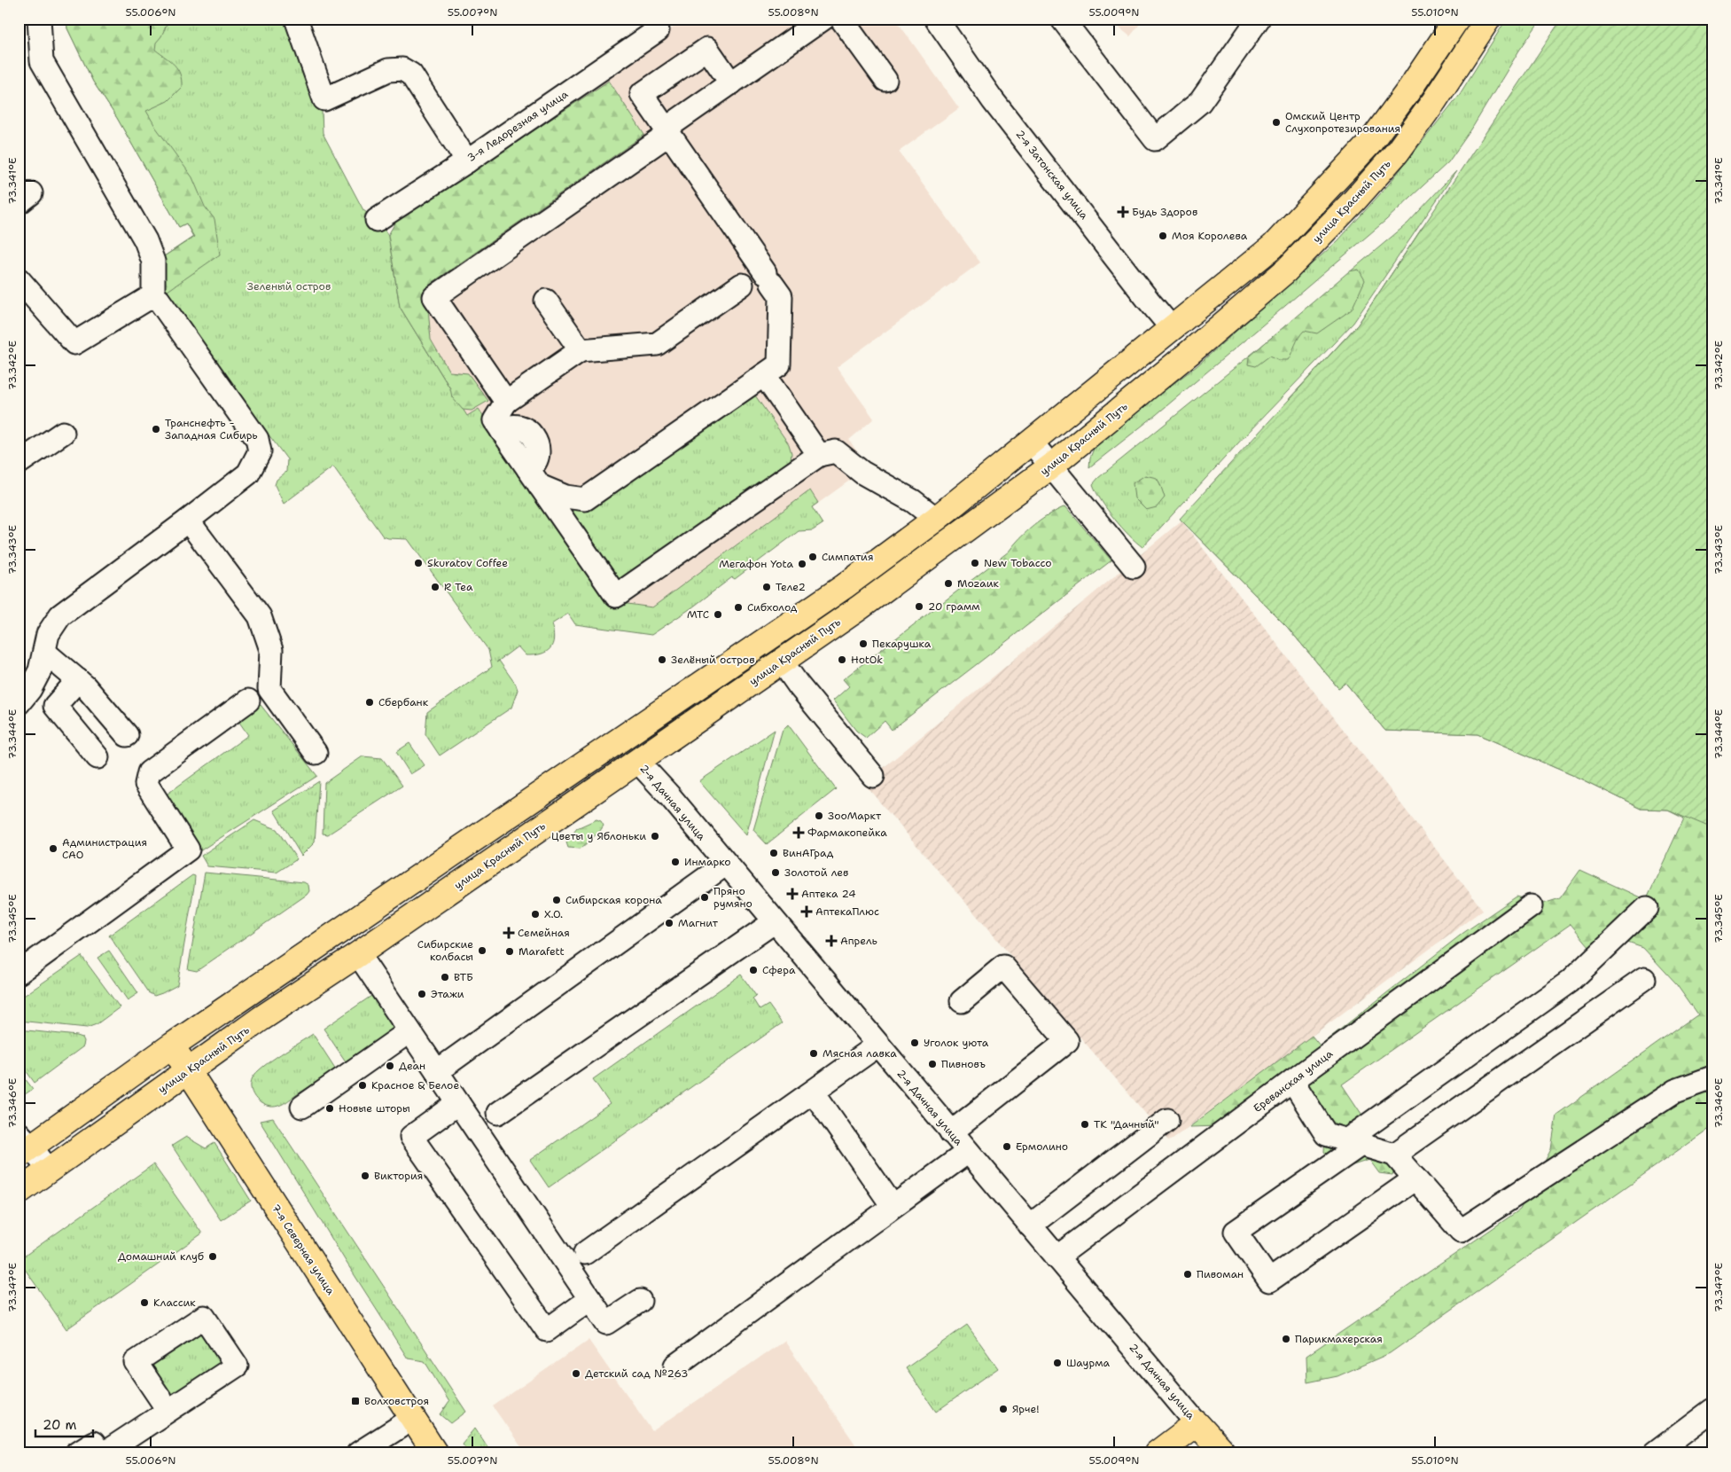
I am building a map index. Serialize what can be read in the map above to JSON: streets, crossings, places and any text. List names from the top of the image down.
{
  "streets": {
    "main road": ["улица Красный Путь", "2-я Дачная улица", "7-я Северная улица"],
    "street": ["3-я Ледорезная улица", "2-я Затонская улица", "Ереванская улица"]
  },
  "crossings": [
    ["улица Красный Путь", "2-я Дачная улица"],
    ["улица Красный Путь", "7-я Северная улица"],
    ["2-я Дачная улица", "Ереванская улица"]
  ],
  "parks": ["Зеленый остров"],
  "places": {
    "other": [
      "Омский Центр Слухопротезирования",
      "Моя Королева",
      "Транснефть - Западная Сибирь",
      "Симпатия",
      "Skuratov Coffee",
      "New Tobacco",
      "Мегафон Yota",
      "Mozaик",
      "R Tea",
      "Теле2",
      "20 грамм",
      "Сибхолод",
      "МТС",
      "Пекарушка",
      "Зелёный остров",
      "HotOk",
      "Сбербанк",
      "ЗооМаркт",
      "Цветы у Яблоньки",
      "Администрация САО",
      "ВинАГрад",
      "Инмарко",
      "Золотой лев",
      "Пряно румяно",
      "Сибирская корона",
      "X.O.",
      "Магнит",
      "Сибирские колбасы",
      "Marafett",
      "Сфера",
      "ВТБ",
      "Этажи",
      "Уголок уюта",
      "Мясная лавка",
      "Пивновъ",
      "Деан",
      "Красное & Белое",
      "Новые шторы",
      "ТК \"Дачный\"",
      "Ермолино",
      "Виктория",
      "Домашний клуб",
      "Пивоман",
      "Классик",
      "Парикмахерская",
      "Шаурма",
      "Детский сад №263",
      "Ярче!"
    ],
    "health": [
      "Будь Здоров",
      "Фармакопейка",
      "Аптека 24",
      "АптекаПлюс",
      "Семейная",
      "Апрель"
    ],
    "transit": ["Волховстроя"]
  },
  "scale_bar": "20 m",
  "coordinates": [
    "55.006°N",
    "55.007°N",
    "55.008°N",
    "55.009°N",
    "55.010°N",
    "73.341°E",
    "73.342°E",
    "73.343°E",
    "73.344°E",
    "73.345°E",
    "73.346°E",
    "73.347°E"
  ]
}
